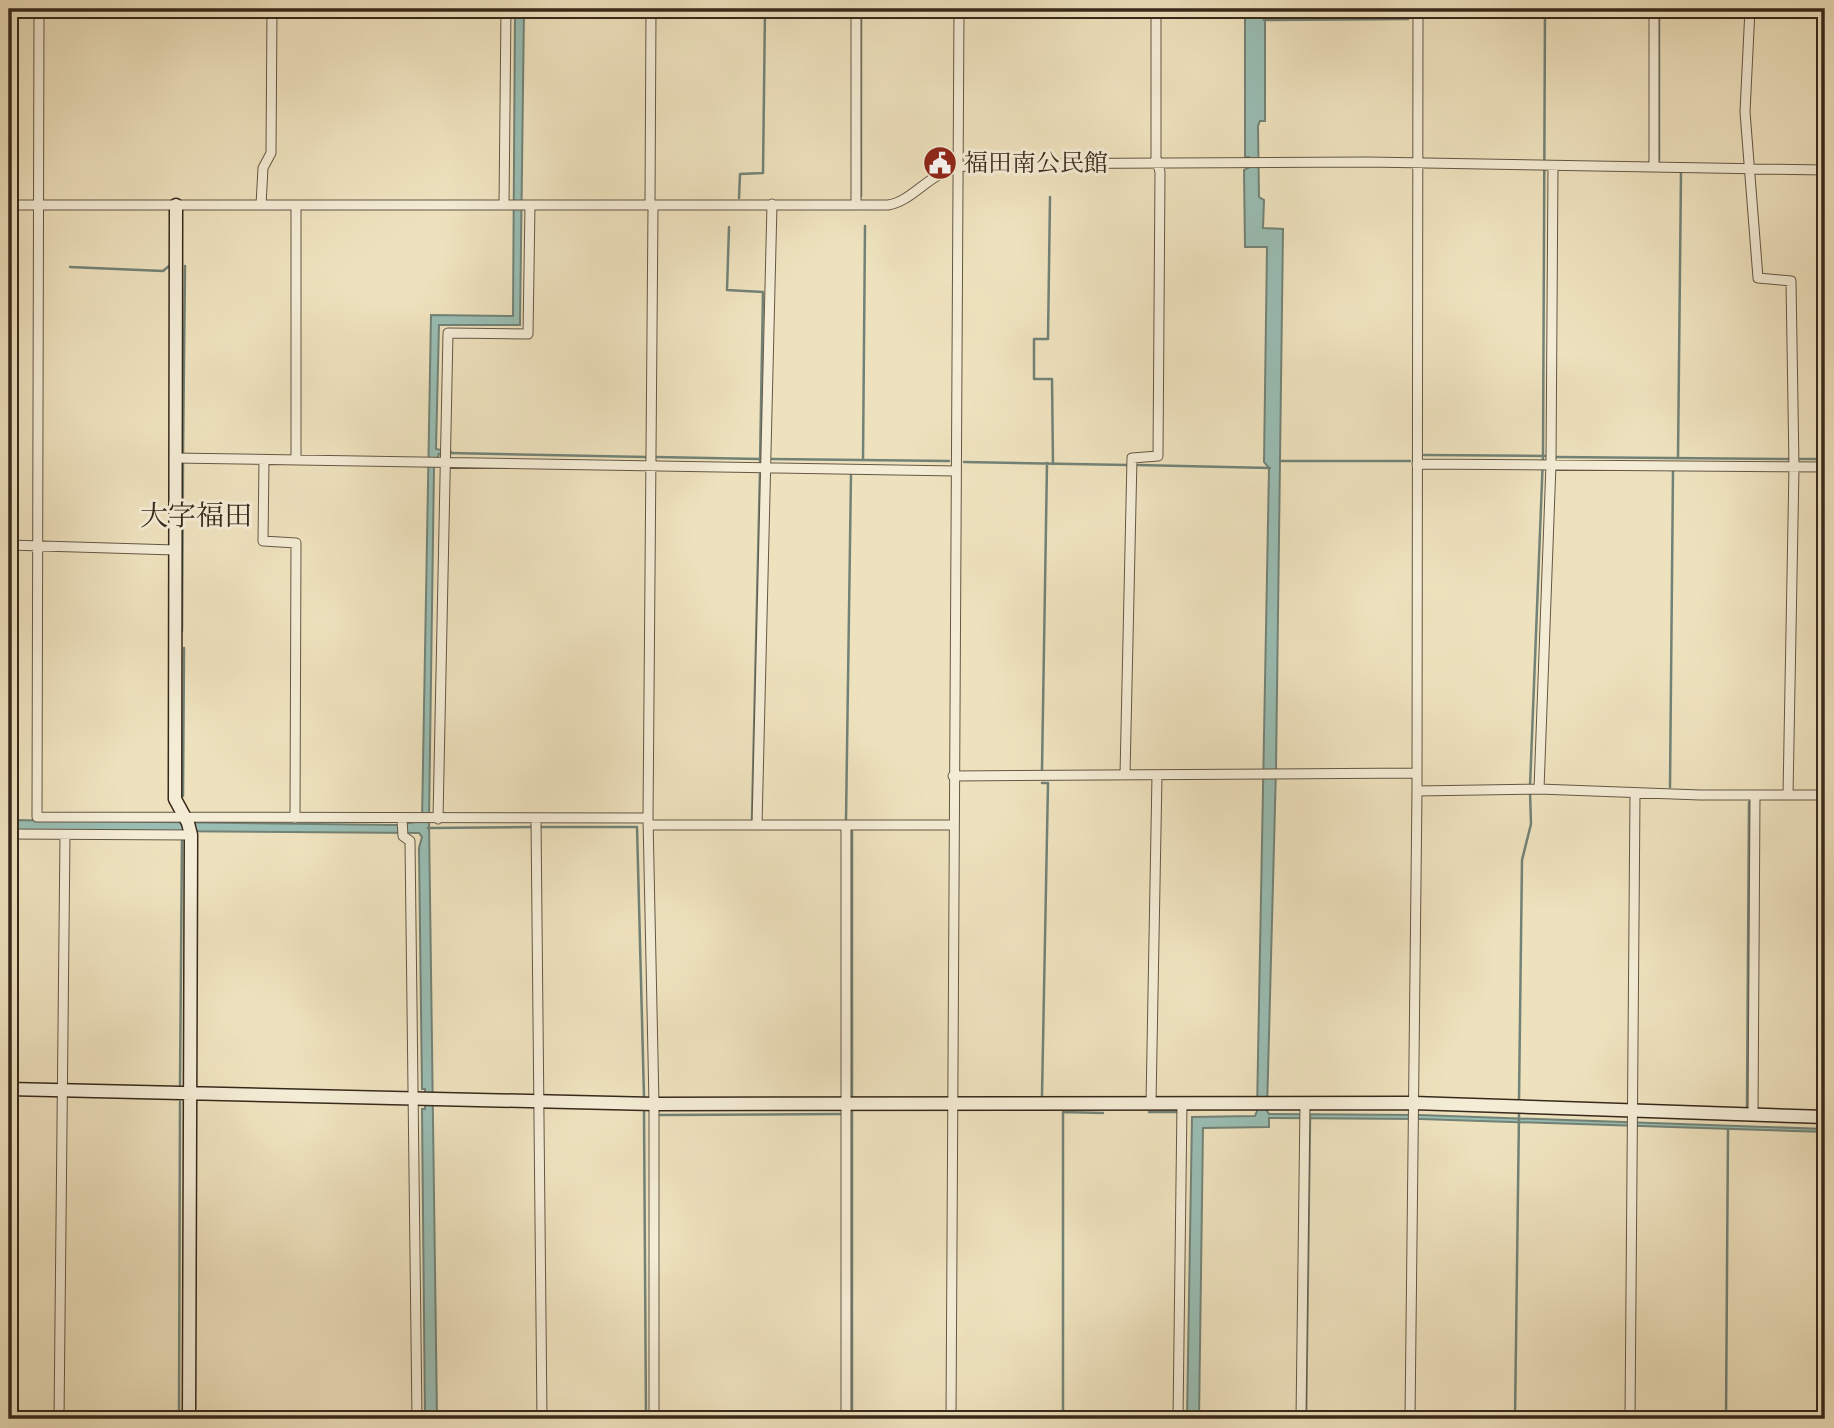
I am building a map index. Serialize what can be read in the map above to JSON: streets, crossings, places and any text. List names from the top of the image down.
{
  "districts": ["大字福田"],
  "places": {
    "public building": ["福田南公民館"]
  }
}
